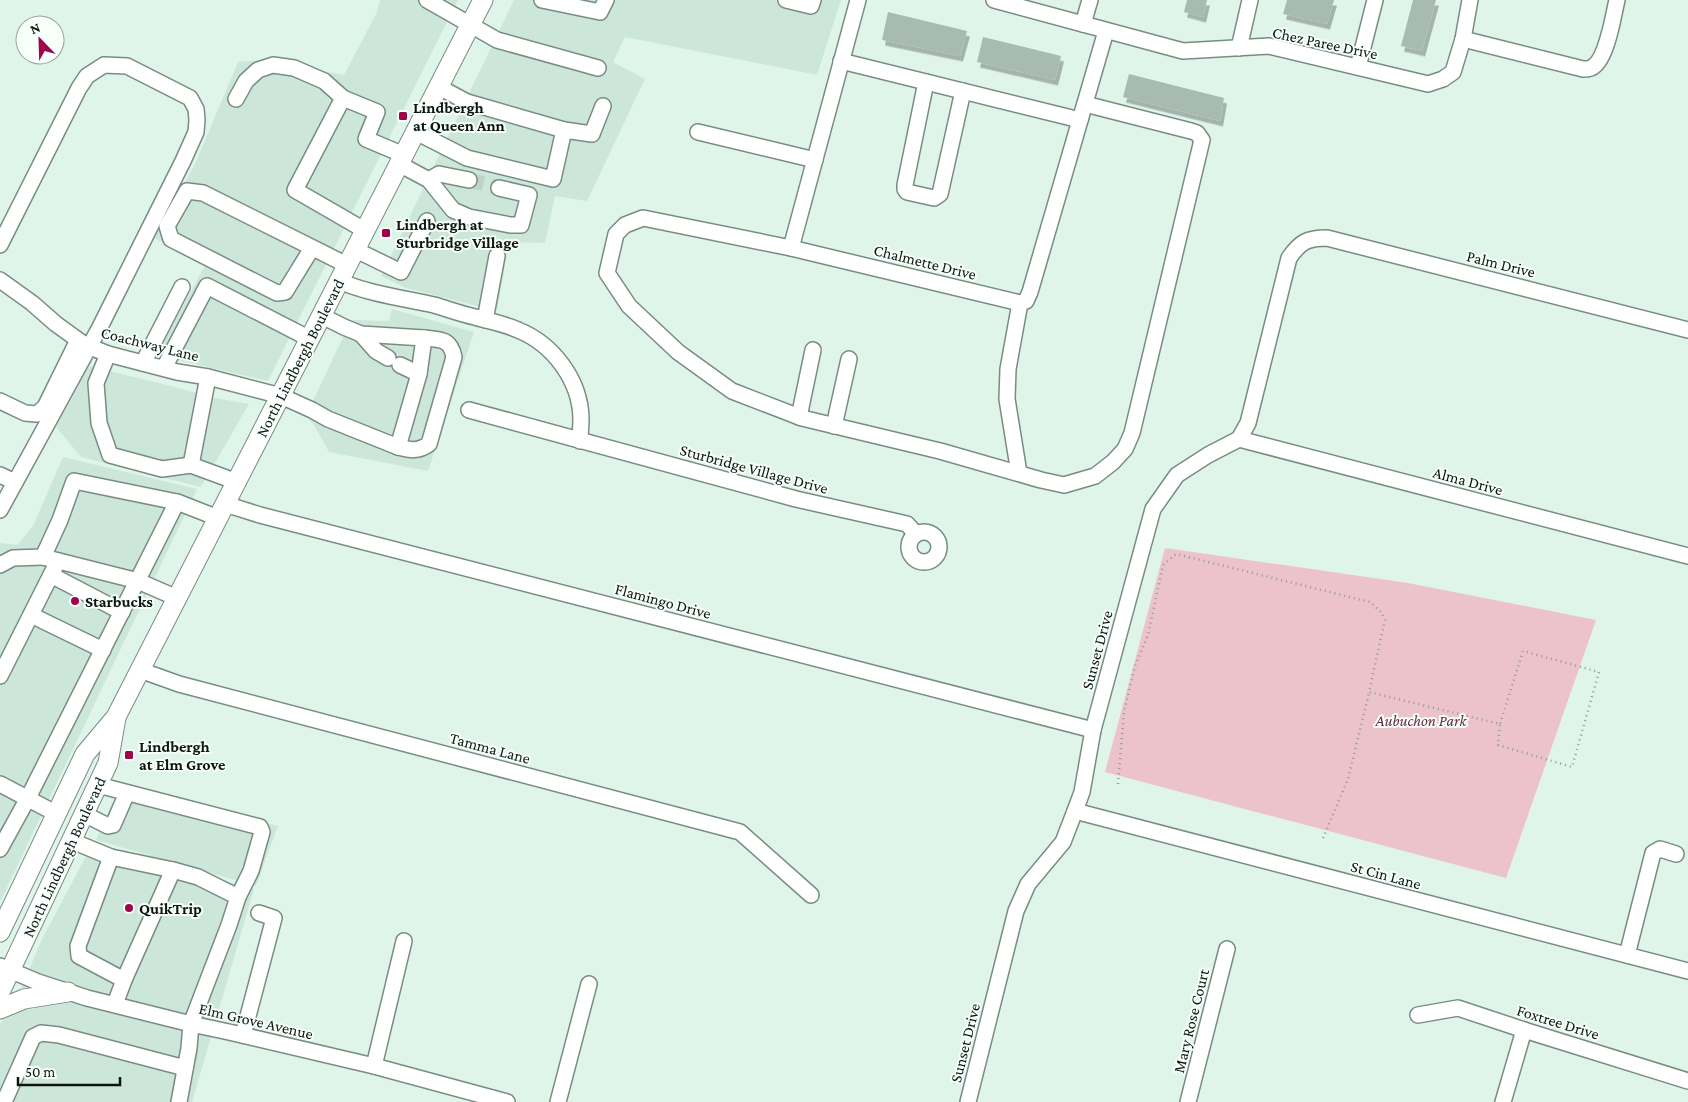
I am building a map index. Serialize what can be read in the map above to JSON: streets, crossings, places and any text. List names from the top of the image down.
{
  "streets": {
    "main road": ["North Lindbergh Boulevard"],
    "street": [
      "Chez Paree Drive",
      "Chalmette Drive",
      "Palm Drive",
      "Coachway Lane",
      "Sturbridge Village Drive",
      "Alma Drive",
      "Flamingo Drive",
      "Sunset Drive",
      "Tamma Lane",
      "St Cin Lane",
      "Elm Grove Avenue",
      "Mary Rose Court",
      "Foxtree Drive"
    ]
  },
  "crossings": [
    ["Palm Drive", "Alma Drive"],
    ["Palm Drive", "Sunset Drive"],
    ["Coachway Lane", "North Lindbergh Boulevard"],
    ["North Lindbergh Boulevard", "Flamingo Drive"],
    ["North Lindbergh Boulevard", "Tamma Lane"],
    ["North Lindbergh Boulevard", "Elm Grove Avenue"],
    ["Alma Drive", "Sunset Drive"],
    ["Flamingo Drive", "Sunset Drive"],
    ["Sunset Drive", "St Cin Lane"]
  ],
  "parks": ["Aubuchon Park"],
  "places": {
    "transit": ["Lindbergh at Queen Ann", "Lindbergh at Sturbridge Village", "Lindbergh at Elm Grove"],
    "other": ["Starbucks", "QuikTrip"]
  },
  "scale_bar": "50 m",
  "north": "top left"
}
